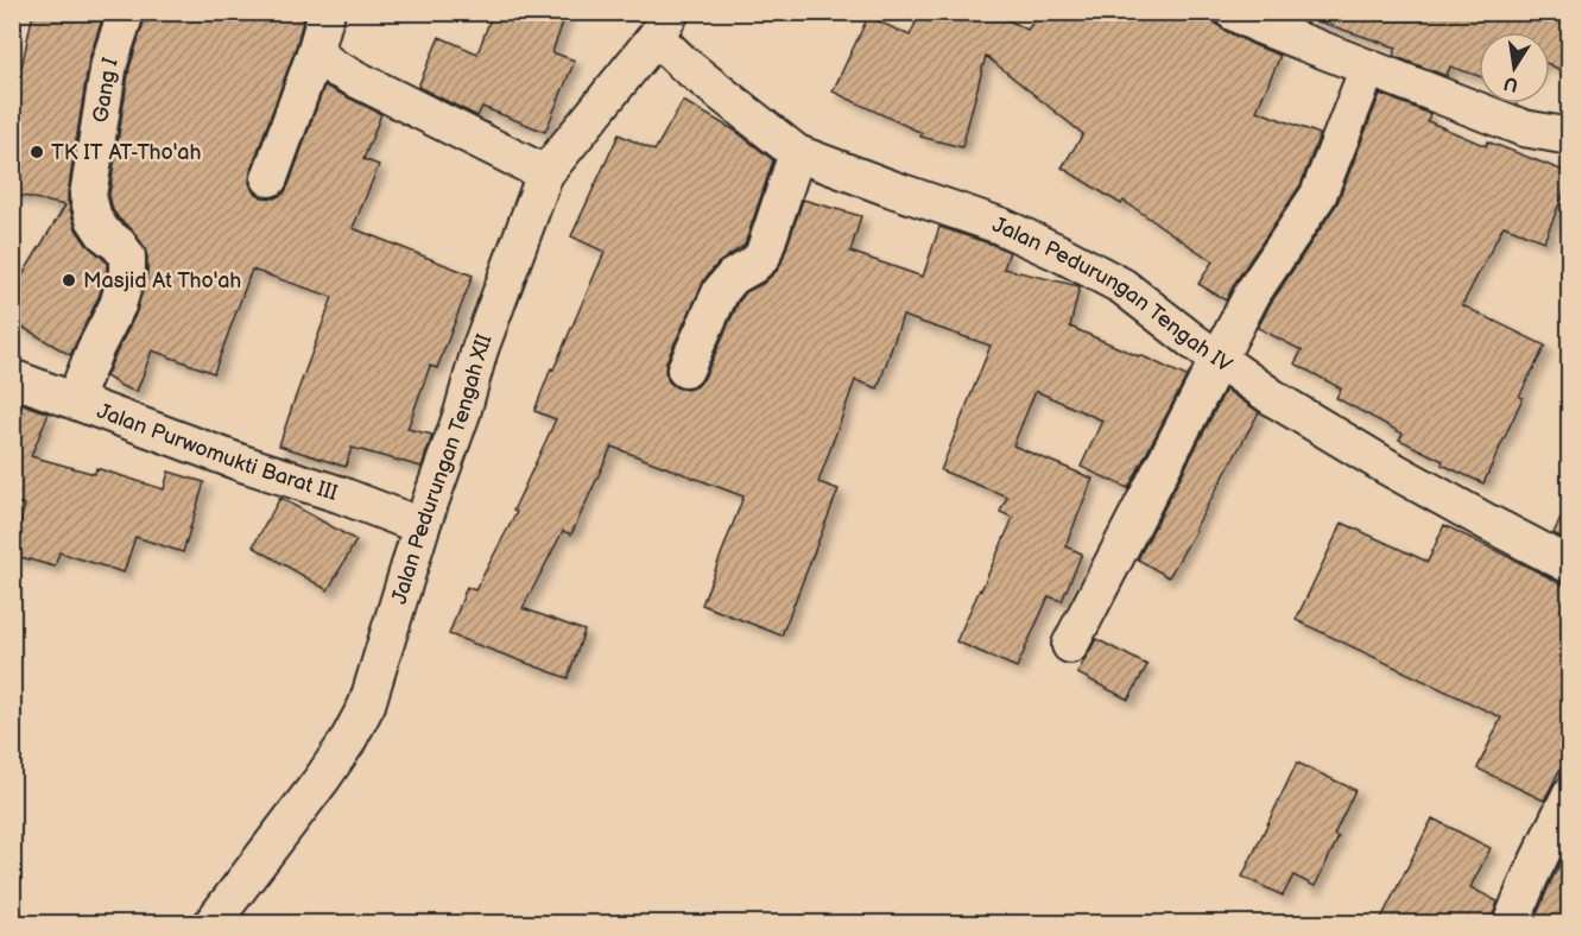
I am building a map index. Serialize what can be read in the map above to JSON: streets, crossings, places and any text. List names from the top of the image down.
{
  "streets": {
    "street": [
      "Gang I",
      "Jalan Pedurungan Tengah IV",
      "Jalan Purwomukti Barat III",
      "Jalan Pedurungan Tengah XII"
    ]
  },
  "crossings": [
    ["Gang I", "Jalan Purwomukti Barat III"],
    ["Jalan Pedurungan Tengah IV", "Jalan Pedurungan Tengah XII"],
    ["Jalan Purwomukti Barat III", "Jalan Pedurungan Tengah XII"]
  ],
  "places": ["TK IT AT-Tho'ah", "Masjid At Tho'ah"],
  "north": "bottom"
}
